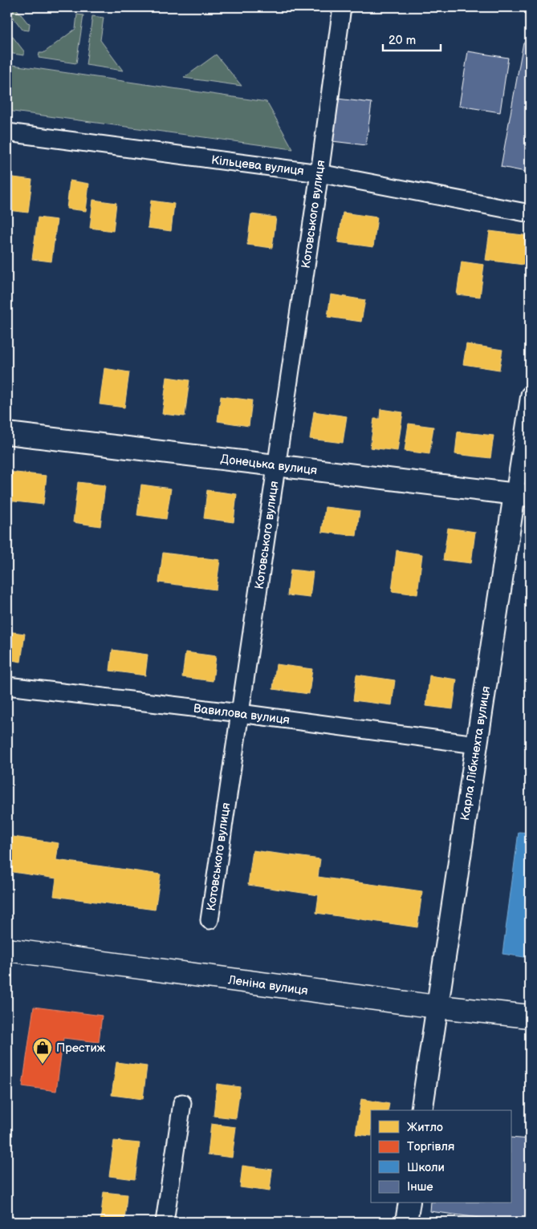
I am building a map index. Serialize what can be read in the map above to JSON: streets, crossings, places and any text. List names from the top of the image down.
{
  "streets": {
    "main road": ["Леніна вулиця"],
    "street": [
      "Кільцева вулиця",
      "Котовського вулиця",
      "Донецька вулиця",
      "Вавилова вулиця",
      "Карла Лібкнехта вулиця"
    ]
  },
  "crossings": [
    ["Кільцева вулиця", "Котовського вулиця"],
    ["Котовського вулиця", "Донецька вулиця"],
    ["Котовського вулиця", "Вавилова вулиця"],
    ["Донецька вулиця", "Карла Лібкнехта вулиця"],
    ["Вавилова вулиця", "Карла Лібкнехта вулиця"],
    ["Карла Лібкнехта вулиця", "Леніна вулиця"]
  ],
  "places": {
    "shop": ["Престиж"]
  },
  "legend": [
    "Житло",
    "Торгівля",
    "Школи",
    "Інше"
  ],
  "scale_bar": "20 m"
}
